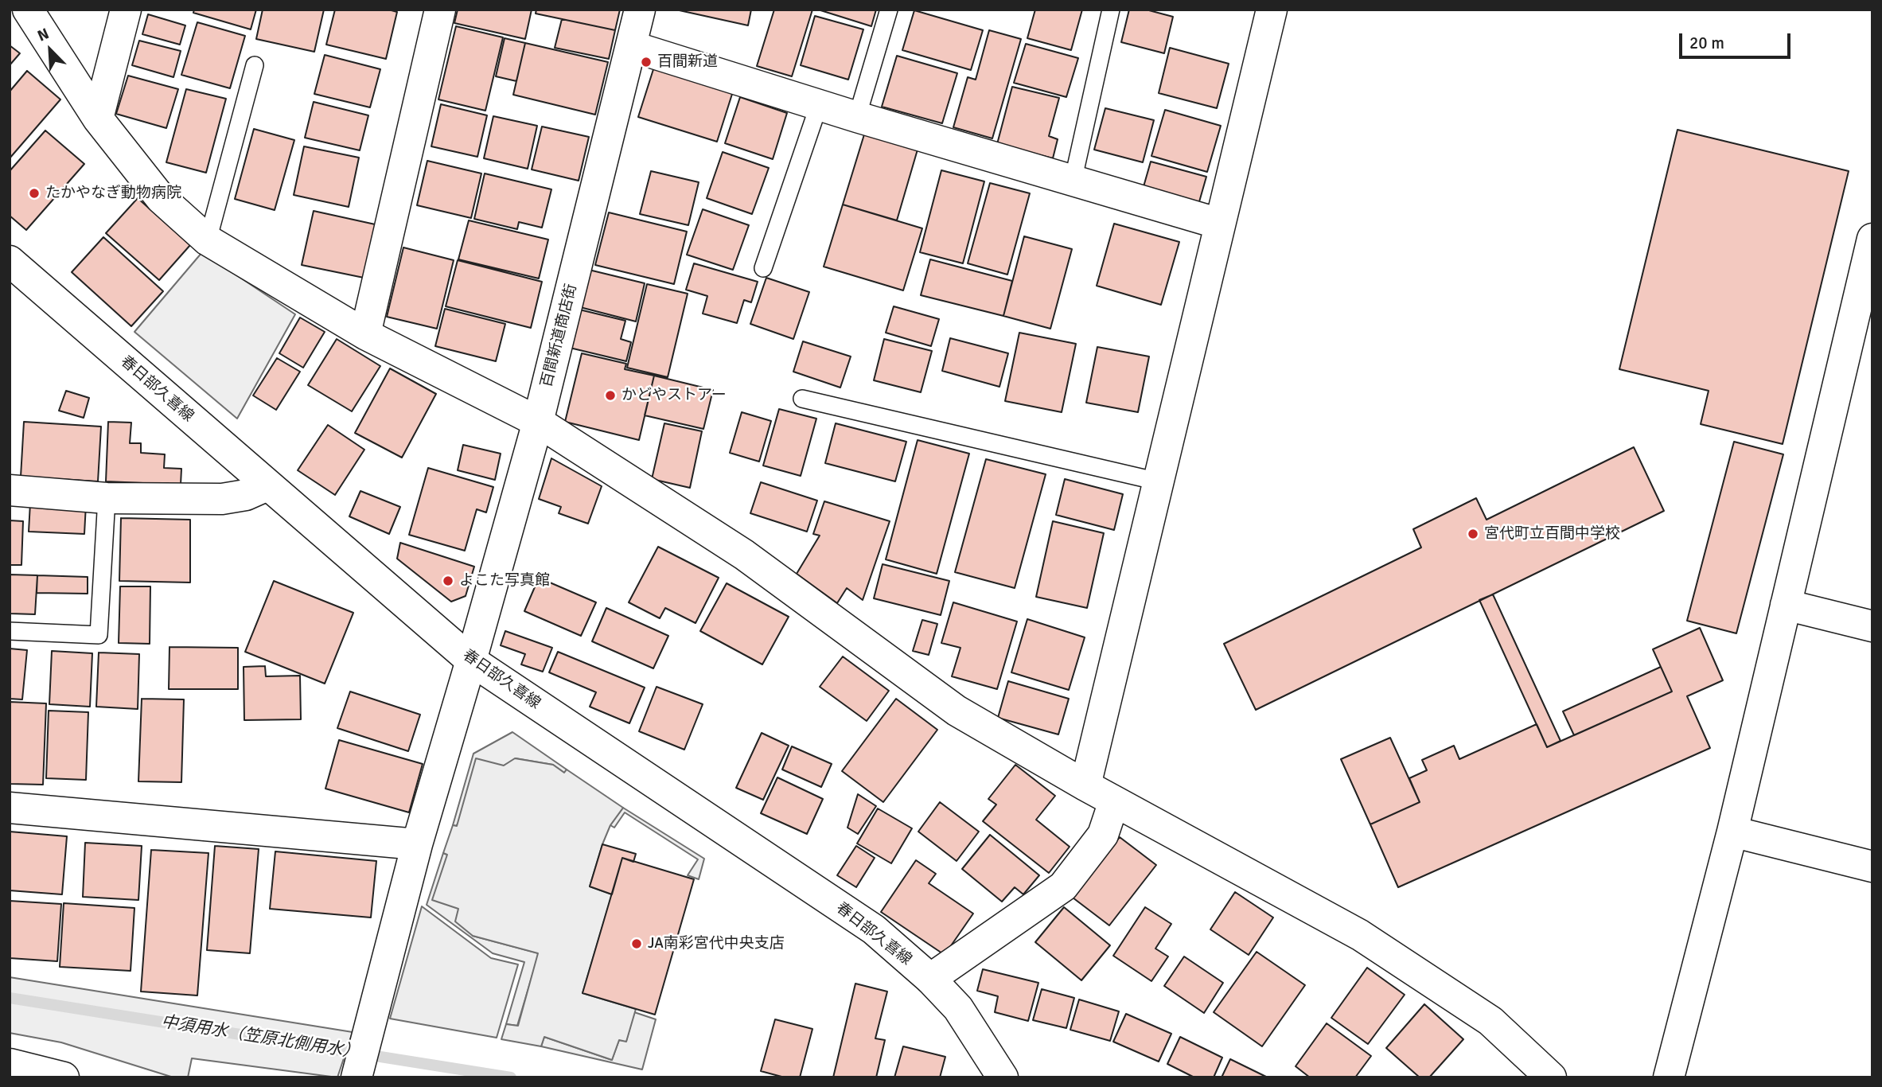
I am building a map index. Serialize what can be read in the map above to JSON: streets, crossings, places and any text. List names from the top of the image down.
{
  "streets": {
    "street": ["百間新道商店街", "春日部久喜線"]
  },
  "crossings": [
    ["百間新道商店街", "春日部久喜線"]
  ],
  "water": ["中須用水（笠原北側用水）"],
  "places": [
    "百間新道",
    "たかやなぎ動物病院",
    "かどやストアー",
    "宮代町立百間中学校",
    "よこた写真館",
    "JA南彩宮代中央支店"
  ],
  "scale_bar": "20 m",
  "north": "top left"
}
